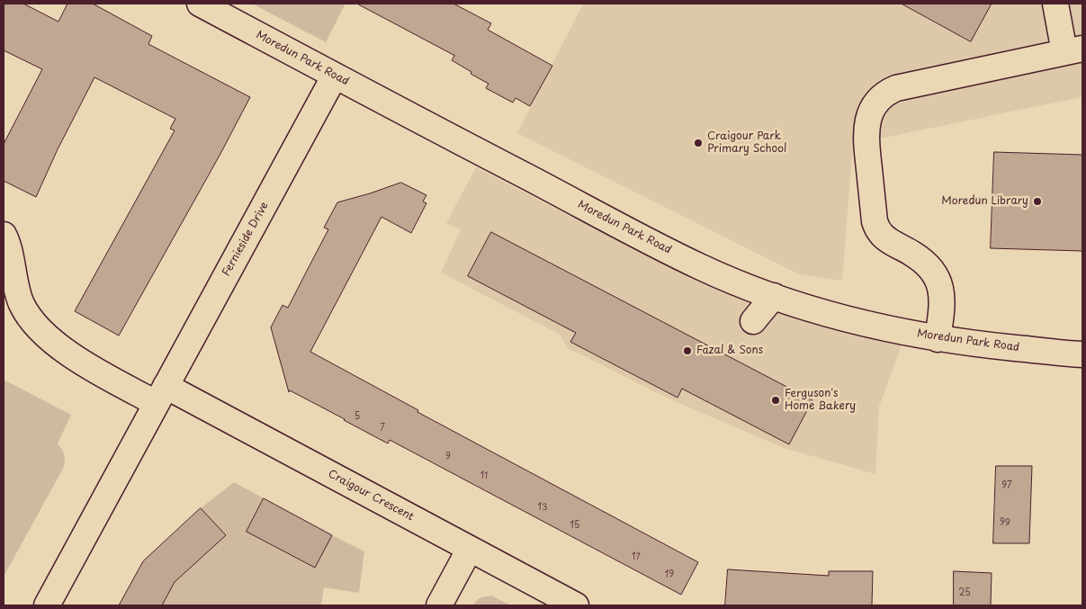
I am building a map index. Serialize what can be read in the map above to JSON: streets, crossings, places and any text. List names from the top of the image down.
{
  "streets": {
    "street": ["Moredun Park Road", "Fernieside Drive", "Craigour Crescent"]
  },
  "crossings": [
    ["Moredun Park Road", "Fernieside Drive"],
    ["Fernieside Drive", "Craigour Crescent"]
  ],
  "places": [
    "Craigour Park Primary School",
    "Moredun Library",
    "Fazal & Sons",
    "Ferguson's Home Bakery"
  ],
  "house_numbers": [
    "5",
    "7",
    "9",
    "11",
    "97",
    "13",
    "99",
    "15",
    "17",
    "19",
    "25"
  ]
}
